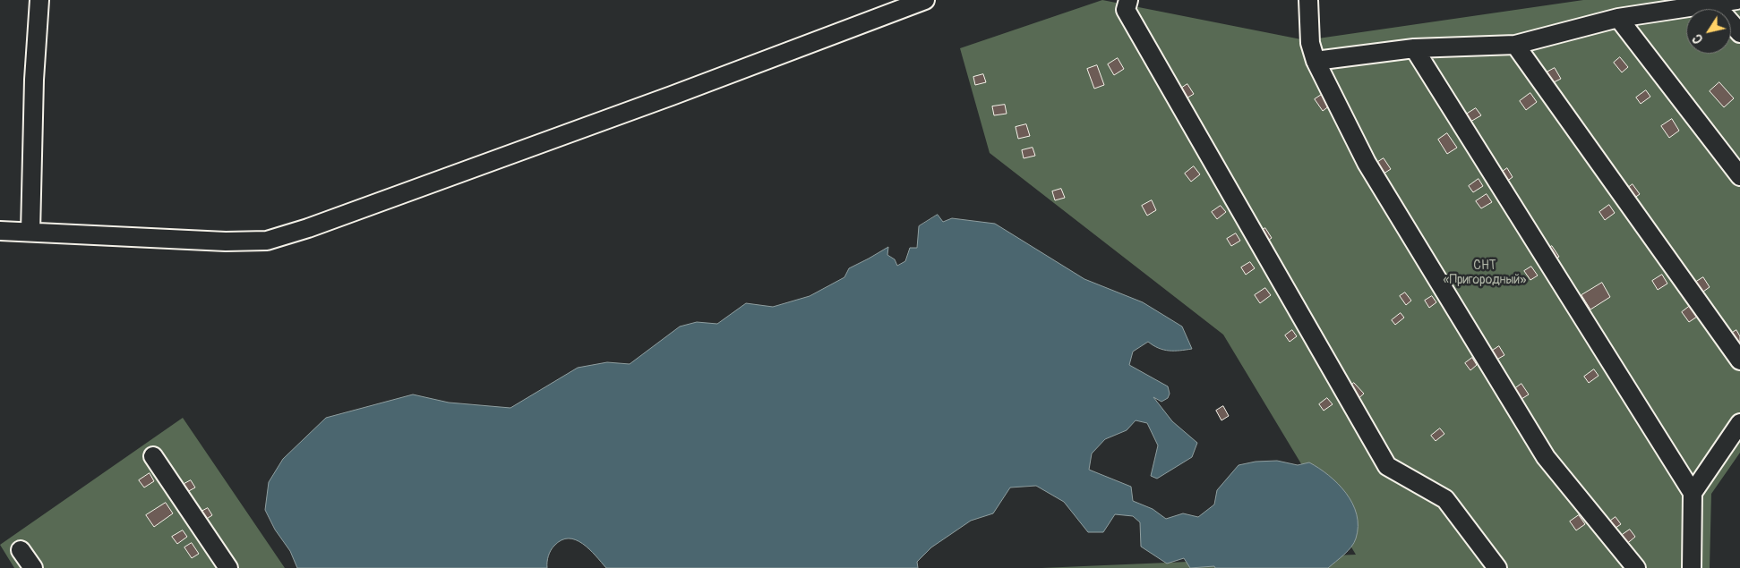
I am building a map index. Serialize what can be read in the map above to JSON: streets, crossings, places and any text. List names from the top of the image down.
{
  "parks": ["СНТ «Пригородный»"],
  "north": "bottom left"
}
